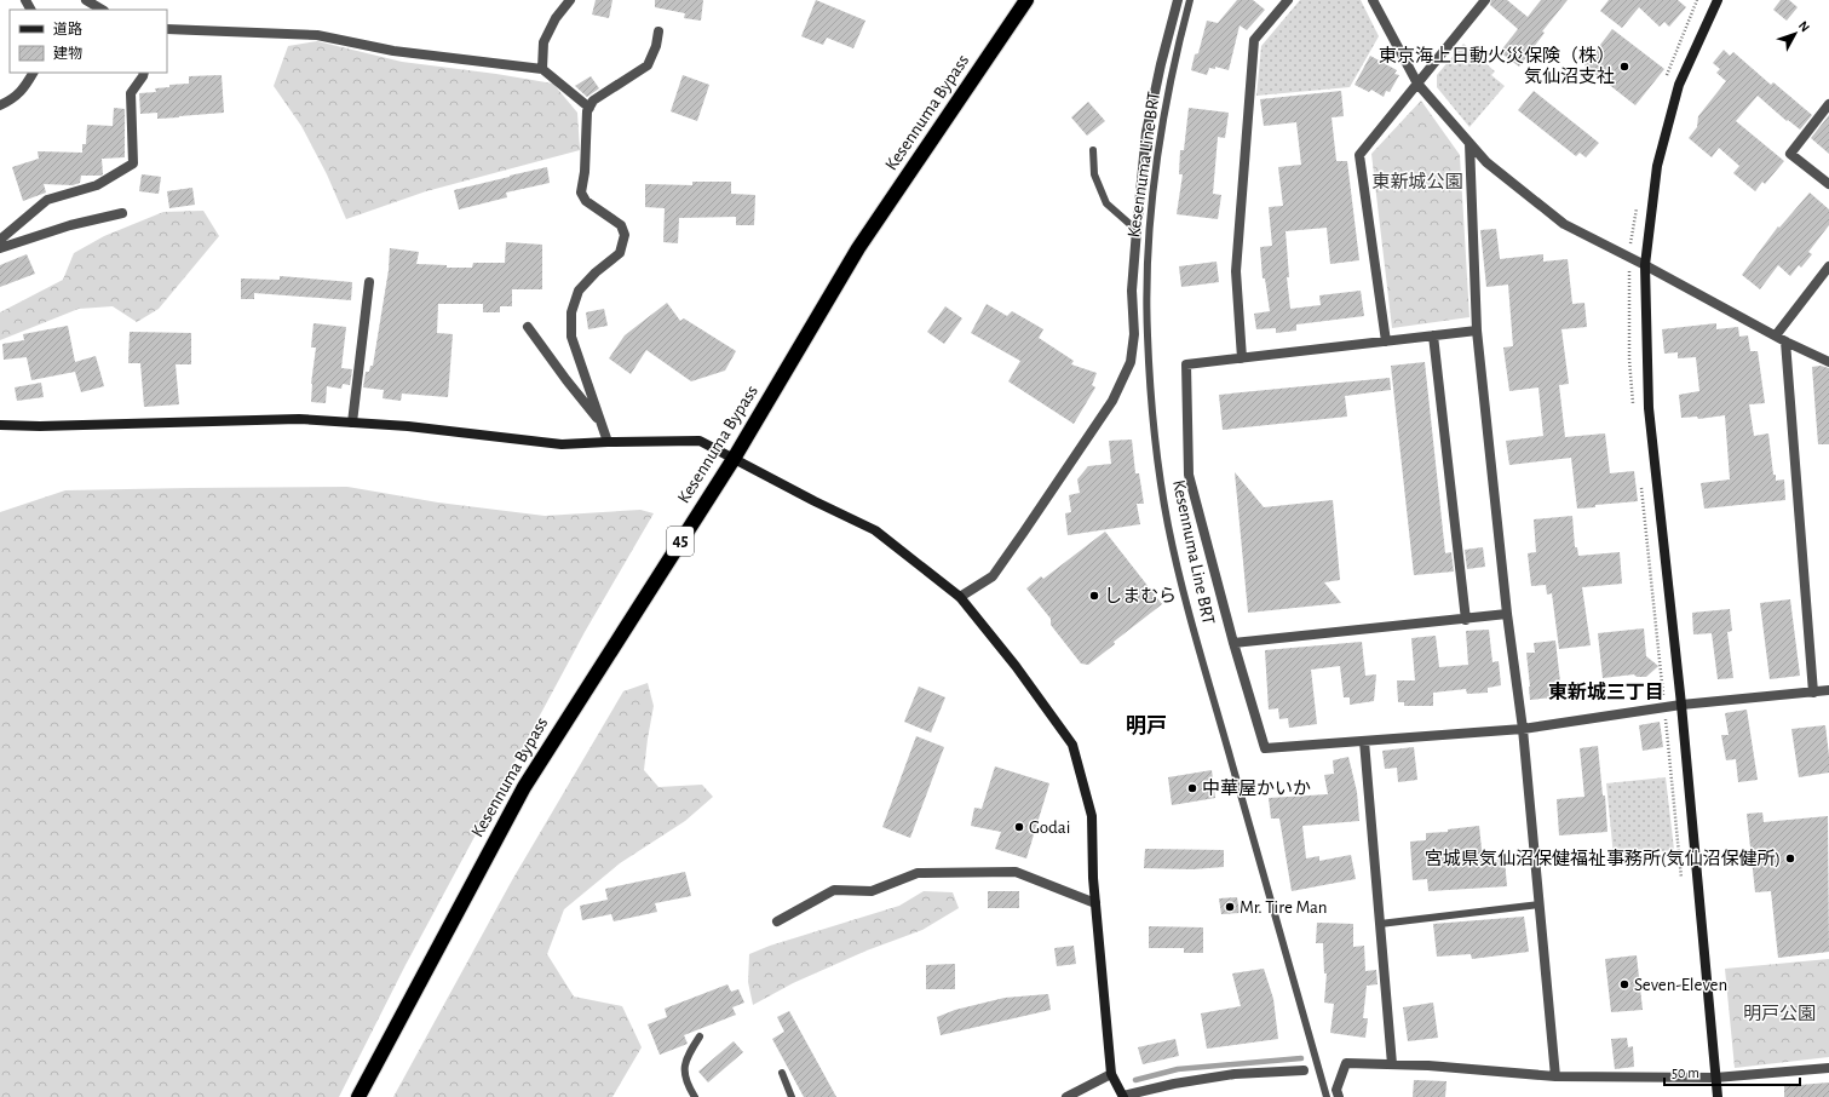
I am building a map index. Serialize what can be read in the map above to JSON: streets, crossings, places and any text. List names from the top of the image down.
{
  "streets": {
    "highway": ["Kesennuma Bypass", "45"],
    "lane": ["Kesennuma Line BRT"]
  },
  "districts": ["東新城三丁目", "明戸"],
  "parks": ["東新城公園", "明戸公園"],
  "places": [
    "東京海上日動火災保険（株） 気仙沼支社",
    "しまむら",
    "中華屋かいか",
    "Godai",
    "宮城県気仙沼保健福祉事務所(気仙沼保健所)",
    "Mr. Tire Man",
    "Seven-Eleven"
  ],
  "legend": ["道路", "建物"],
  "scale_bar": "50 m",
  "north": "top right"
}
